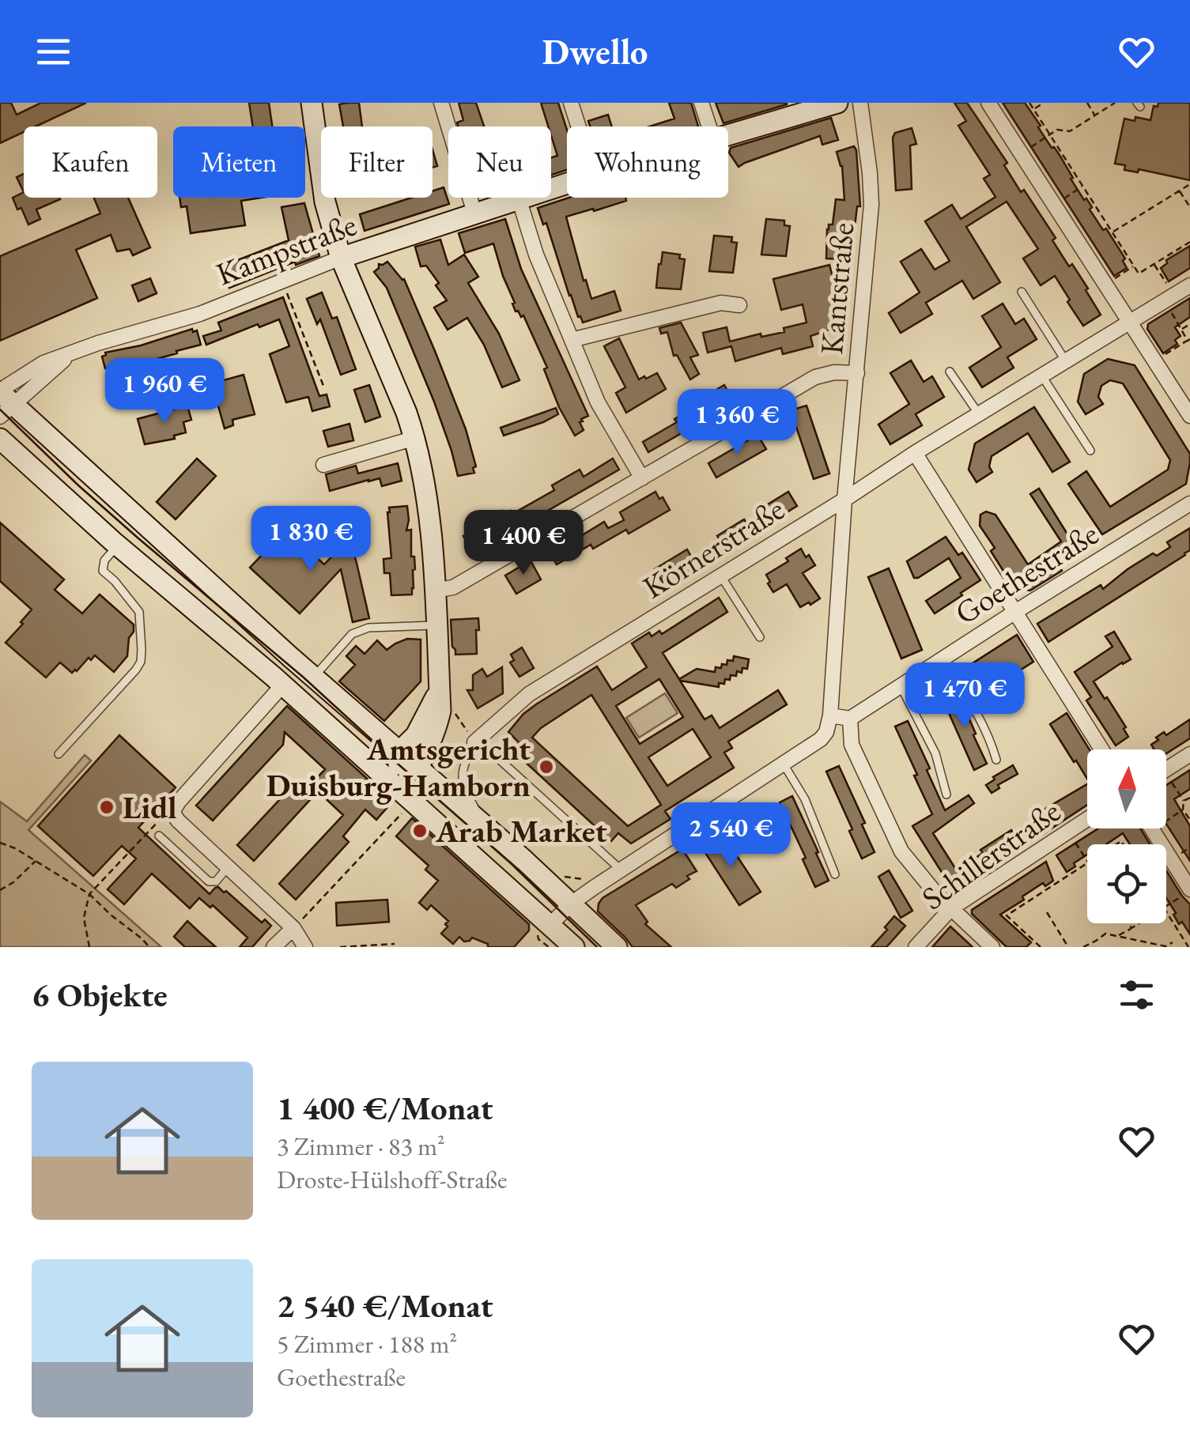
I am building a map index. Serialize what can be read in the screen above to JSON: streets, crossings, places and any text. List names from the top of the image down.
{
  "streets": {
    "main road": ["Kampstraße"],
    "street": [
      "Kantstraße",
      "Körnerstraße",
      "Goethestraße",
      "Schillerstraße"
    ]
  },
  "crossings": [
    ["Kantstraße", "Körnerstraße"]
  ],
  "places": ["Amtsgericht Duisburg-Hamborn", "Lidl", "Arab Market"],
  "north": "top",
  "page": {
    "header": "Dwello",
    "chip": [
      "Kaufen",
      "Mieten",
      "Filter",
      "Neu",
      "Wohnung"
    ],
    "price": [
      "1 960 €",
      "1 360 €",
      "1 830 €",
      "1 400 €",
      "1 470 €",
      "2 540 €"
    ],
    "heading": "6 Objekte",
    "list": [
      {
        "name": "1 400 €/Monat",
        "note": "3 Zimmer · 83 m² · Droste-Hülshoff-Straße"
      },
      {
        "name": "2 540 €/Monat",
        "note": "5 Zimmer · 188 m² · Goethestraße"
      }
    ]
  }
}
